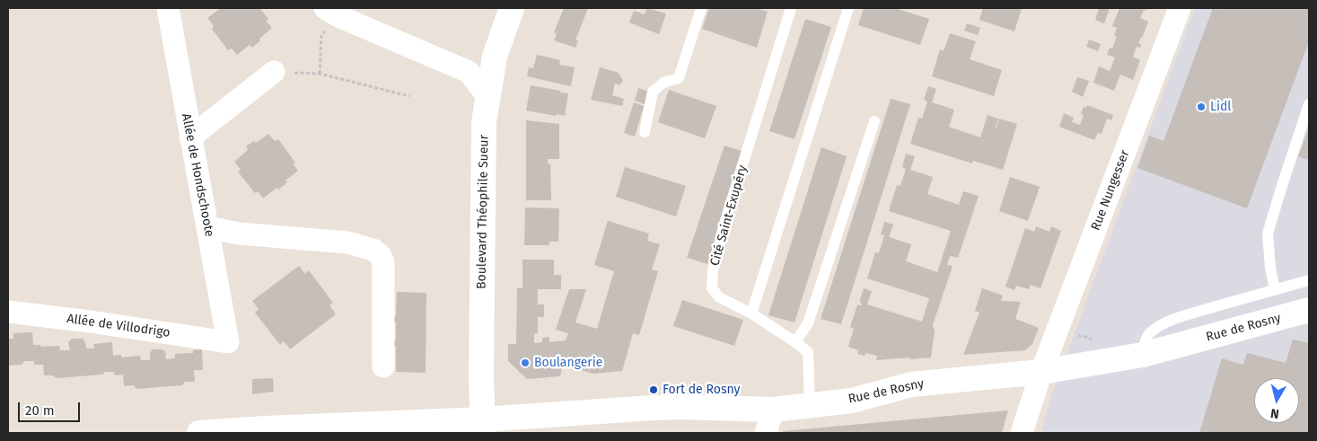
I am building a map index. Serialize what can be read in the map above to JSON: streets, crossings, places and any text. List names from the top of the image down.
{
  "streets": {
    "main road": ["Boulevard Théophile Sueur", "Rue de Rosny"],
    "street": ["Allée de Hondschoote", "Rue Nungesser", "Allée de Villodrigo"],
    "lane": ["Cité Saint-Exupéry"]
  },
  "crossings": [
    ["Allée de Hondschoote", "Allée de Villodrigo"],
    ["Rue Nungesser", "Rue de Rosny"],
    ["Boulevard Théophile Sueur", "Rue de Rosny"],
    ["Cité Saint-Exupéry", "Rue de Rosny"]
  ],
  "places": ["Lidl", "Boulangerie", "Fort de Rosny"],
  "scale_bar": "20 m",
  "north": "bottom"
}
